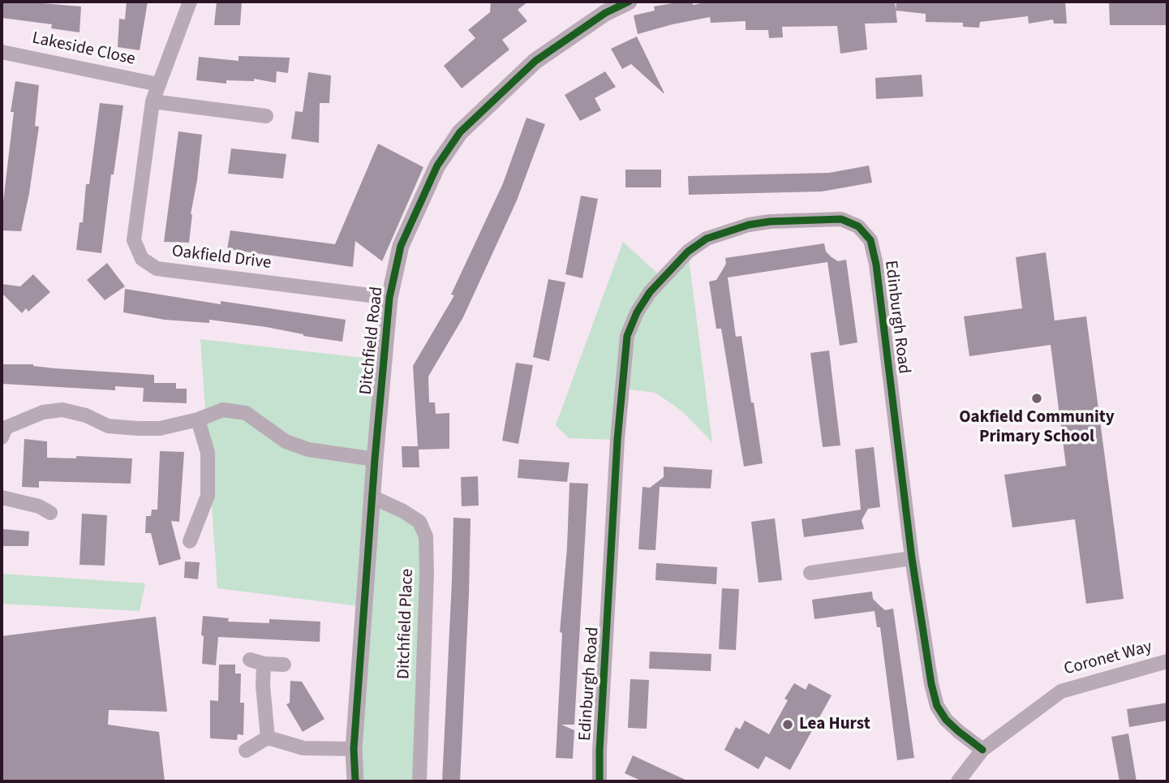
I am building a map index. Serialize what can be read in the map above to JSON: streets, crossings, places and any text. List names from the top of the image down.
{
  "streets": {
    "street": [
      "Lakeside Close",
      "Oakfield Drive",
      "Edinburgh Road",
      "Ditchfield Road",
      "Ditchfield Place",
      "Coronet Way"
    ]
  },
  "crossings": [
    ["Lakeside Close", "Oakfield Drive"],
    ["Oakfield Drive", "Ditchfield Road"],
    ["Edinburgh Road", "Coronet Way"],
    ["Ditchfield Road", "Ditchfield Place"]
  ],
  "places": ["Oakfield Community Primary School", "Lea Hurst"]
}
